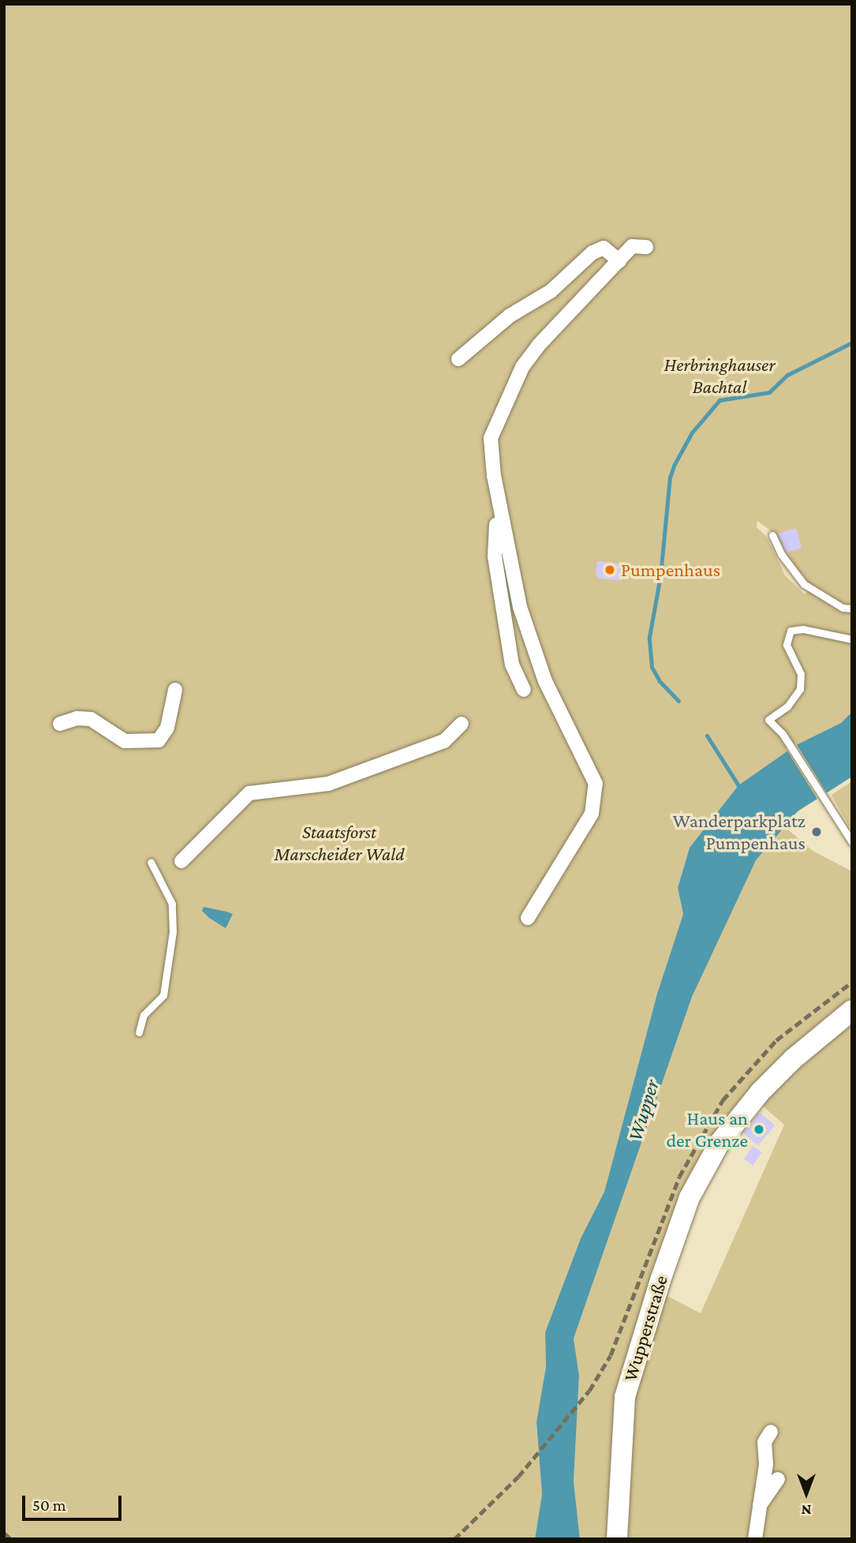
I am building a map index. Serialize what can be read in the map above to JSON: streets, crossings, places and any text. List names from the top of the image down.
{
  "streets": {
    "main road": ["Wupperstraße"]
  },
  "water": ["Wupper"],
  "parks": ["Herbringhauser Bachtal", "Staatsforst Marscheider Wald"],
  "places": ["Pumpenhaus", "Wanderparkplatz Pumpenhaus", "Haus an der Grenze"],
  "scale_bar": "50 m",
  "north": "bottom"
}
